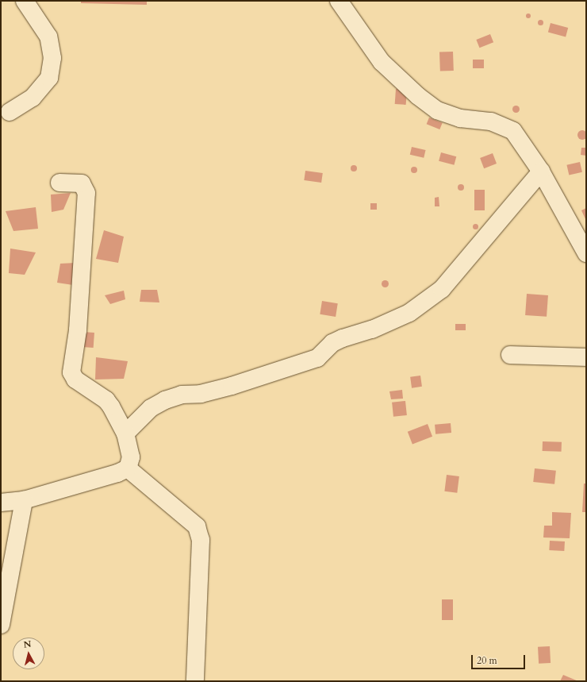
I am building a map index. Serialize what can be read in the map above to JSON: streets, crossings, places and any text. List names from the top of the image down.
{
  "scale_bar": "20 m",
  "north": "top"
}
